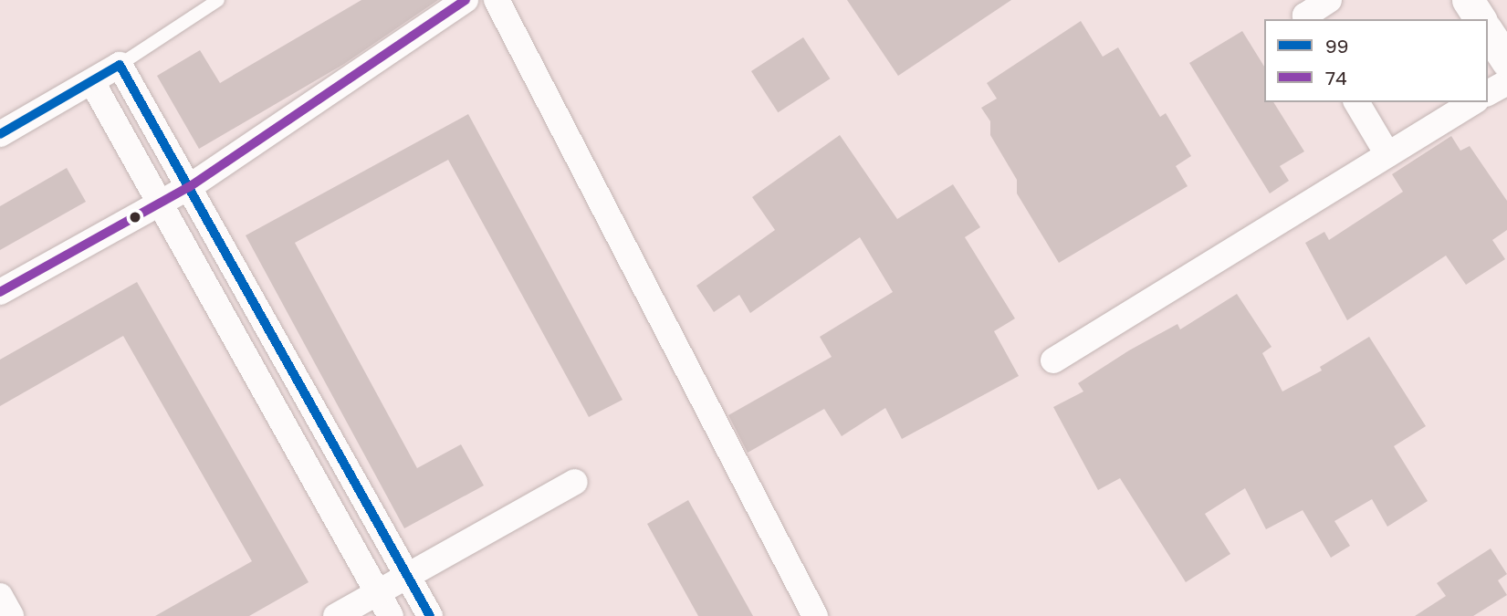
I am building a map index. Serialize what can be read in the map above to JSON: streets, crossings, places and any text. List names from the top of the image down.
{
  "lines": ["transit line 74", "transit line 99"],
  "legend": ["99", "74"]
}
